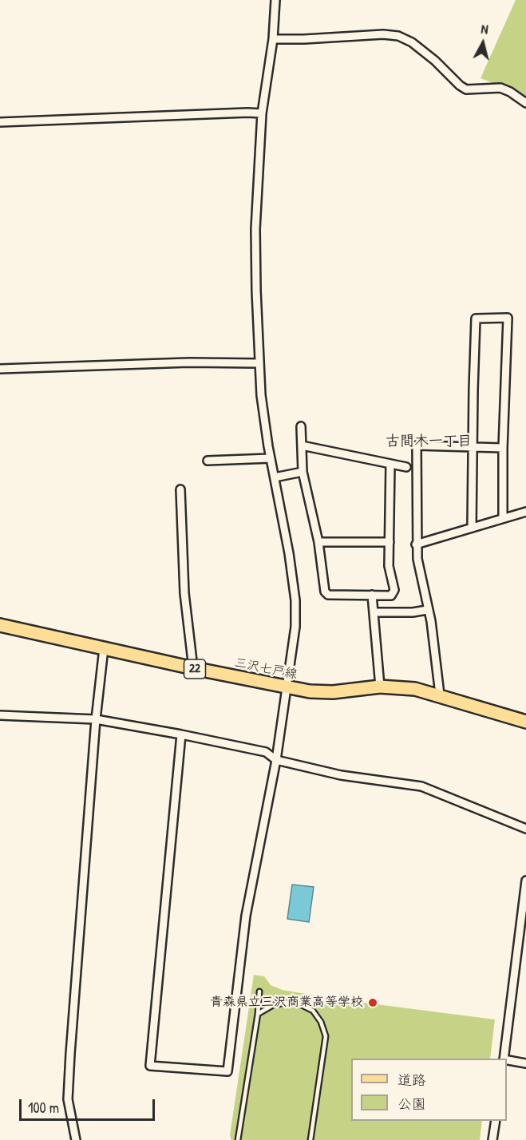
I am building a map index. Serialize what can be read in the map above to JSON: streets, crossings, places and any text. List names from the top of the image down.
{
  "streets": {
    "main road": ["22", "三沢七戸線"]
  },
  "districts": ["古間木一丁目"],
  "places": ["青森県立三沢商業高等学校"],
  "legend": ["道路", "公園"],
  "scale_bar": "100 m",
  "north": "top"
}
